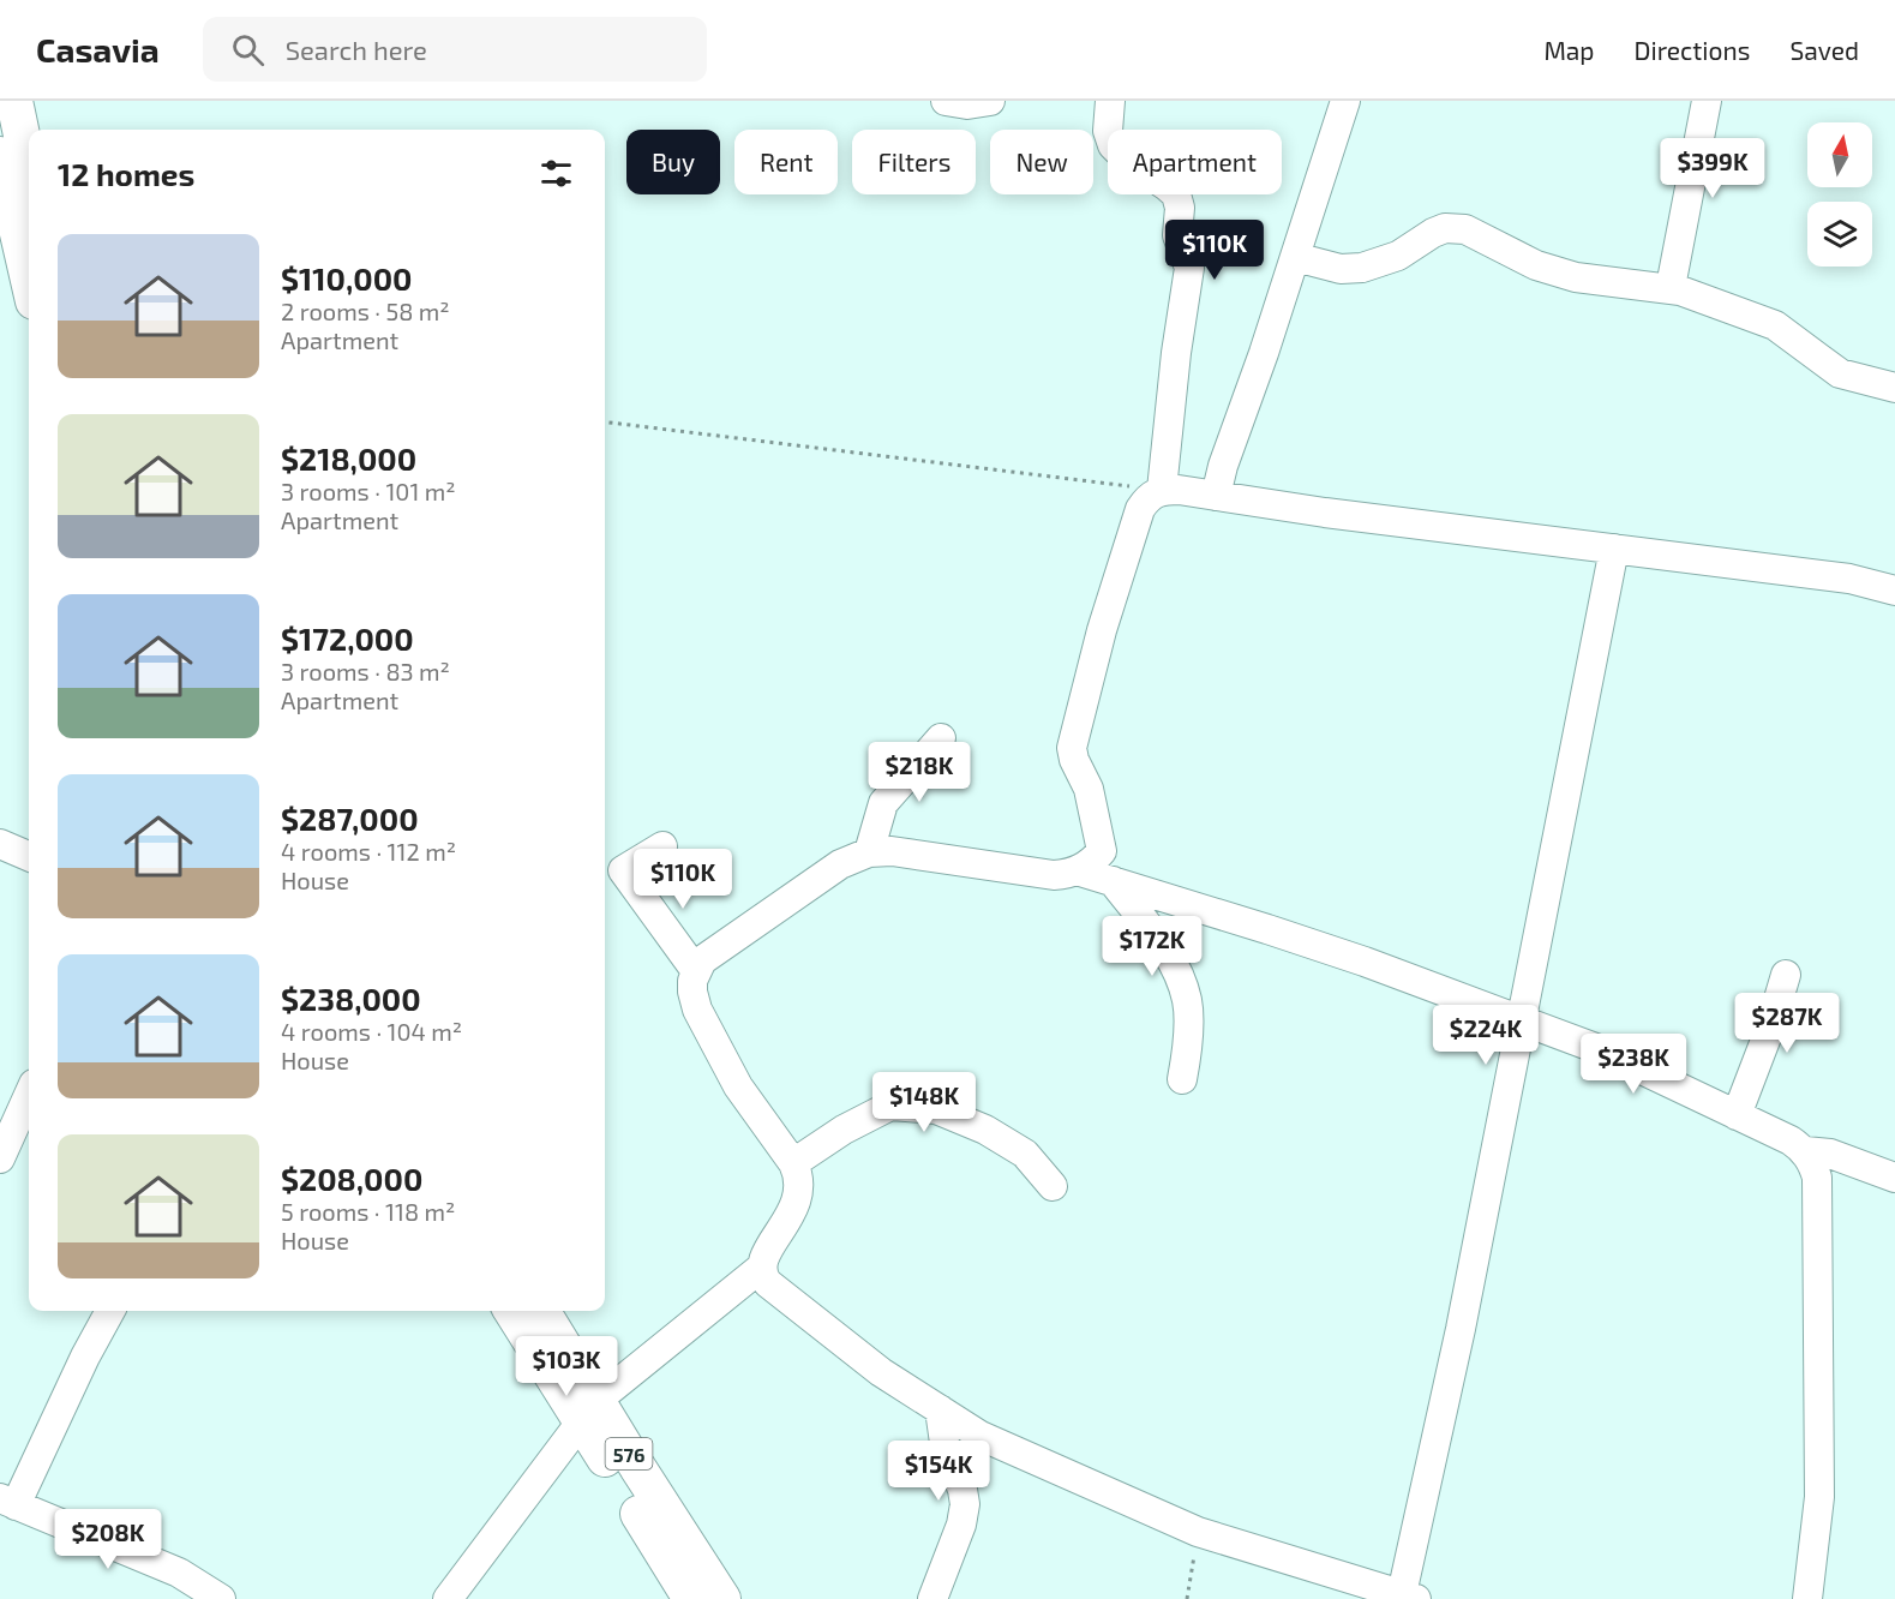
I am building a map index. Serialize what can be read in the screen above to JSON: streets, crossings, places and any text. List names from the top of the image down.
{
  "streets": {
    "main road": ["576"]
  },
  "north": "top",
  "page": {
    "header": "Casavia",
    "search": "Search here",
    "nav": ["Map", "Directions", "Saved"],
    "chip": [
      "Buy",
      "Rent",
      "Filters",
      "New",
      "Apartment"
    ],
    "heading": "12 homes",
    "price": [
      "$399K",
      "$110K",
      "$218K",
      "$110K",
      "$172K",
      "$287K",
      "$224K",
      "$238K",
      "$148K",
      "$103K",
      "$154K",
      "$208K"
    ],
    "list": [
      {
        "name": "$110,000",
        "note": "2 rooms · 58 m² · Apartment"
      },
      {
        "name": "$218,000",
        "note": "3 rooms · 101 m² · Apartment"
      },
      {
        "name": "$172,000",
        "note": "3 rooms · 83 m² · Apartment"
      },
      {
        "name": "$287,000",
        "note": "4 rooms · 112 m² · House"
      },
      {
        "name": "$238,000",
        "note": "4 rooms · 104 m² · House"
      },
      {
        "name": "$208,000",
        "note": "5 rooms · 118 m² · House"
      }
    ]
  }
}
